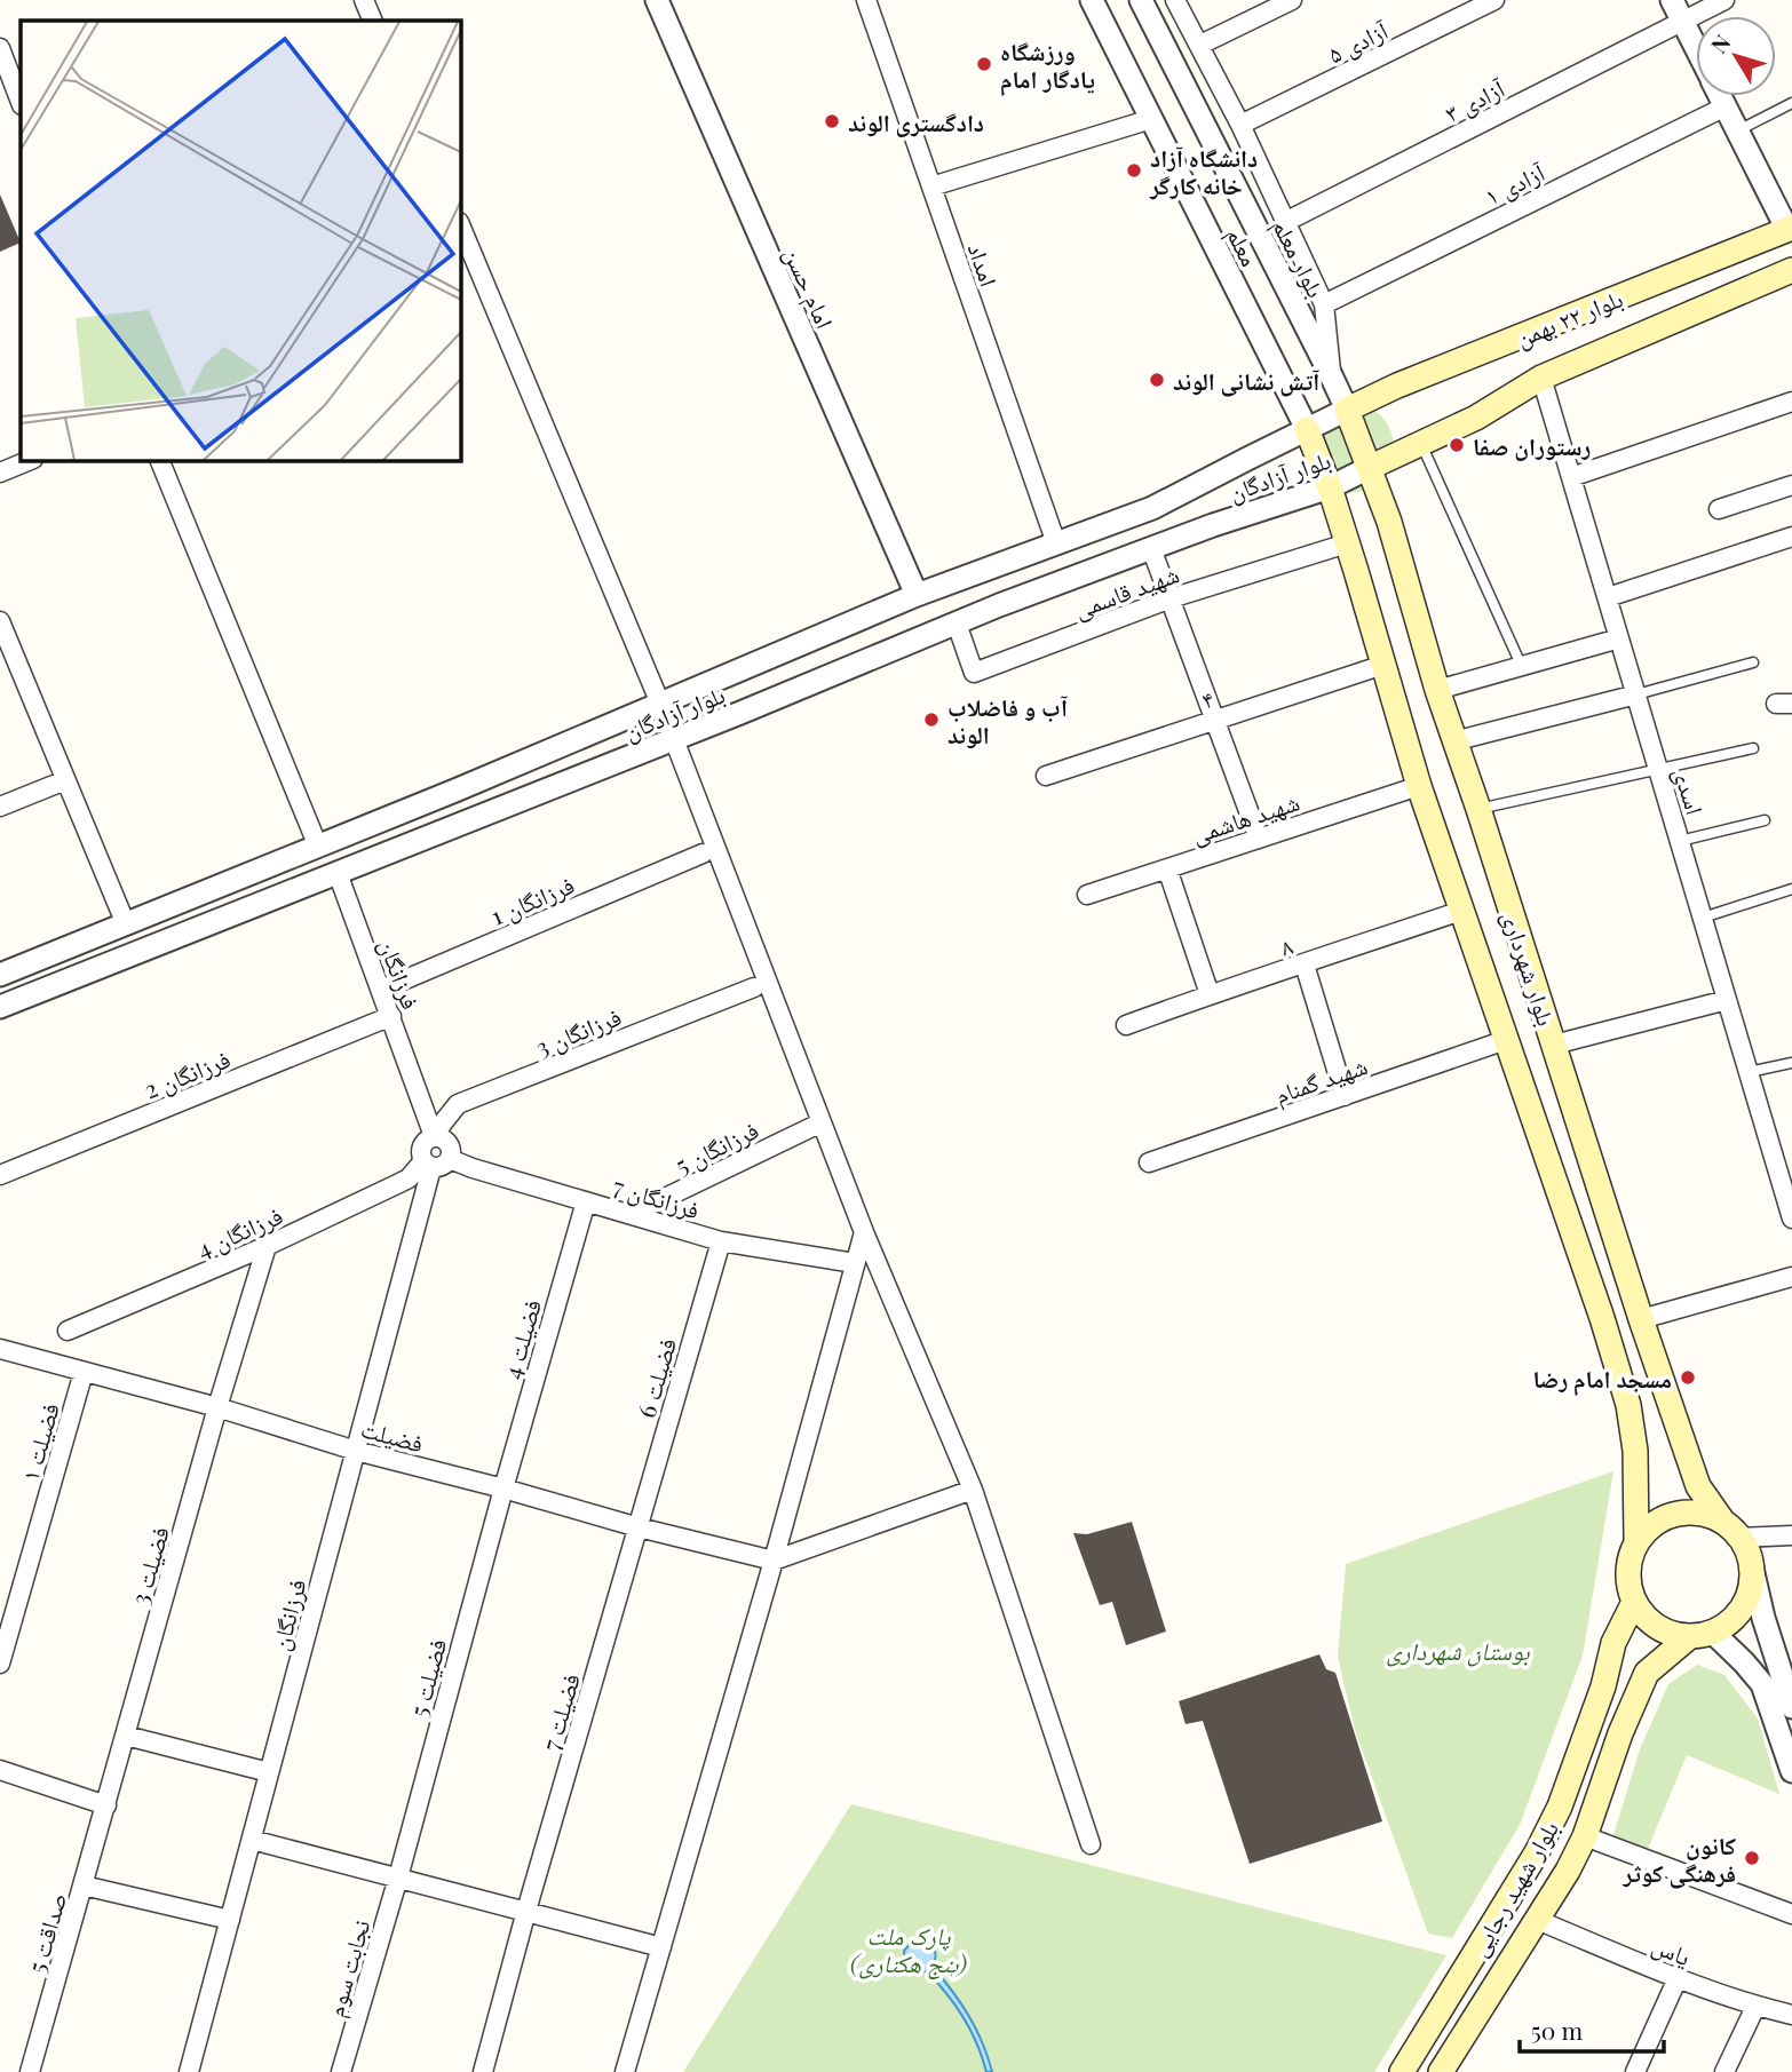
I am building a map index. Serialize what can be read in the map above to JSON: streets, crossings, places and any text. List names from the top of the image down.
{
  "streets": {
    "main road": ["بلوار ۲۲ بهمن", "بلوار شهرداری", "بلوار شهید رجایی"],
    "street": [
      "آزادی ۵",
      "آزادی ۳",
      "آزادی ۱",
      "معلم",
      "بلوار معلم",
      "امداد",
      "امام حسن",
      "بلوار آزادگان",
      "شهید قاسمی",
      "۴",
      "اسدی",
      "شهید هاشمی",
      "فرزانگان 1",
      "۸",
      "فرزانگان",
      "فرزانگان 3",
      "فرزانگان 2",
      "شهید گمنام",
      "فرزانگان 5",
      "فرزانگان 7",
      "فرزانگان 4",
      "فضیلت 4",
      "فضیلت 6",
      "فضیلت",
      "فضیلت ۱",
      "فضیلت 3",
      "فضیلت 5",
      "فضیلت 7",
      "صداقت 5",
      "یاس",
      "نجابت سوم"
    ]
  },
  "crossings": [
    ["آزادی ۵", "معلم"],
    ["آزادی ۳", "معلم"],
    ["آزادی ۱", "معلم"],
    ["معلم", "بلوار معلم"],
    ["معلم", "بلوار آزادگان"],
    ["معلم", "بلوار شهرداری"],
    ["بلوار معلم", "بلوار ۲۲ بهمن"],
    ["بلوار معلم", "بلوار آزادگان"],
    ["بلوار معلم", "بلوار شهرداری"],
    ["امداد", "بلوار آزادگان"],
    ["امام حسن", "بلوار آزادگان"],
    ["بلوار ۲۲ بهمن", "بلوار آزادگان"],
    ["بلوار ۲۲ بهمن", "اسدی"],
    ["بلوار ۲۲ بهمن", "بلوار شهرداری"],
    ["بلوار آزادگان", "شهید قاسمی"],
    ["بلوار آزادگان", "بلوار شهرداری"],
    ["بلوار آزادگان", "فرزانگان"],
    ["شهید قاسمی", "بلوار شهرداری"],
    ["۴", "بلوار شهرداری"],
    ["شهید هاشمی", "بلوار شهرداری"],
    ["فرزانگان 1", "فرزانگان"],
    ["۸", "بلوار شهرداری"],
    ["بلوار شهرداری", "شهید گمنام"],
    ["بلوار شهرداری", "بلوار شهید رجایی"],
    ["فرزانگان", "فرزانگان 3"],
    ["فرزانگان", "فرزانگان 2"],
    ["فرزانگان", "فرزانگان 7"],
    ["فرزانگان", "فرزانگان 4"],
    ["فرزانگان", "فضیلت"],
    ["فرزانگان 3", "فرزانگان 7"],
    ["فرزانگان 3", "فرزانگان 4"],
    ["فرزانگان 5", "فرزانگان 7"],
    ["فرزانگان 7", "فرزانگان 4"],
    ["فرزانگان 7", "فضیلت 4"],
    ["فرزانگان 7", "فضیلت 6"],
    ["فرزانگان 4", "فضیلت 3"],
    ["فضیلت 4", "فضیلت"],
    ["فضیلت 4", "فضیلت 5"],
    ["فضیلت 6", "فضیلت"],
    ["فضیلت 6", "فضیلت 7"],
    ["فضیلت", "فضیلت ۱"],
    ["فضیلت", "فضیلت 3"],
    ["فضیلت", "فضیلت 5"],
    ["فضیلت", "فضیلت 7"],
    ["فضیلت 3", "صداقت 5"],
    ["فضیلت 5", "نجابت سوم"],
    ["بلوار شهید رجایی", "یاس"]
  ],
  "parks": ["بوستان شهرداری", "پارک ملت (پنج هکتاری)"],
  "places": [
    "ورزشگاه یادگار امام",
    "دادگستری الوند",
    "دانشگاه آزاد خانه کارگر",
    "آتش نشانی الوند",
    "رستوران صفا",
    "آب و فاضلاب الوند",
    "مسجد امام رضا",
    "کانون فرهنگی کوثر"
  ],
  "scale_bar": "50 m",
  "north": "top left"
}
